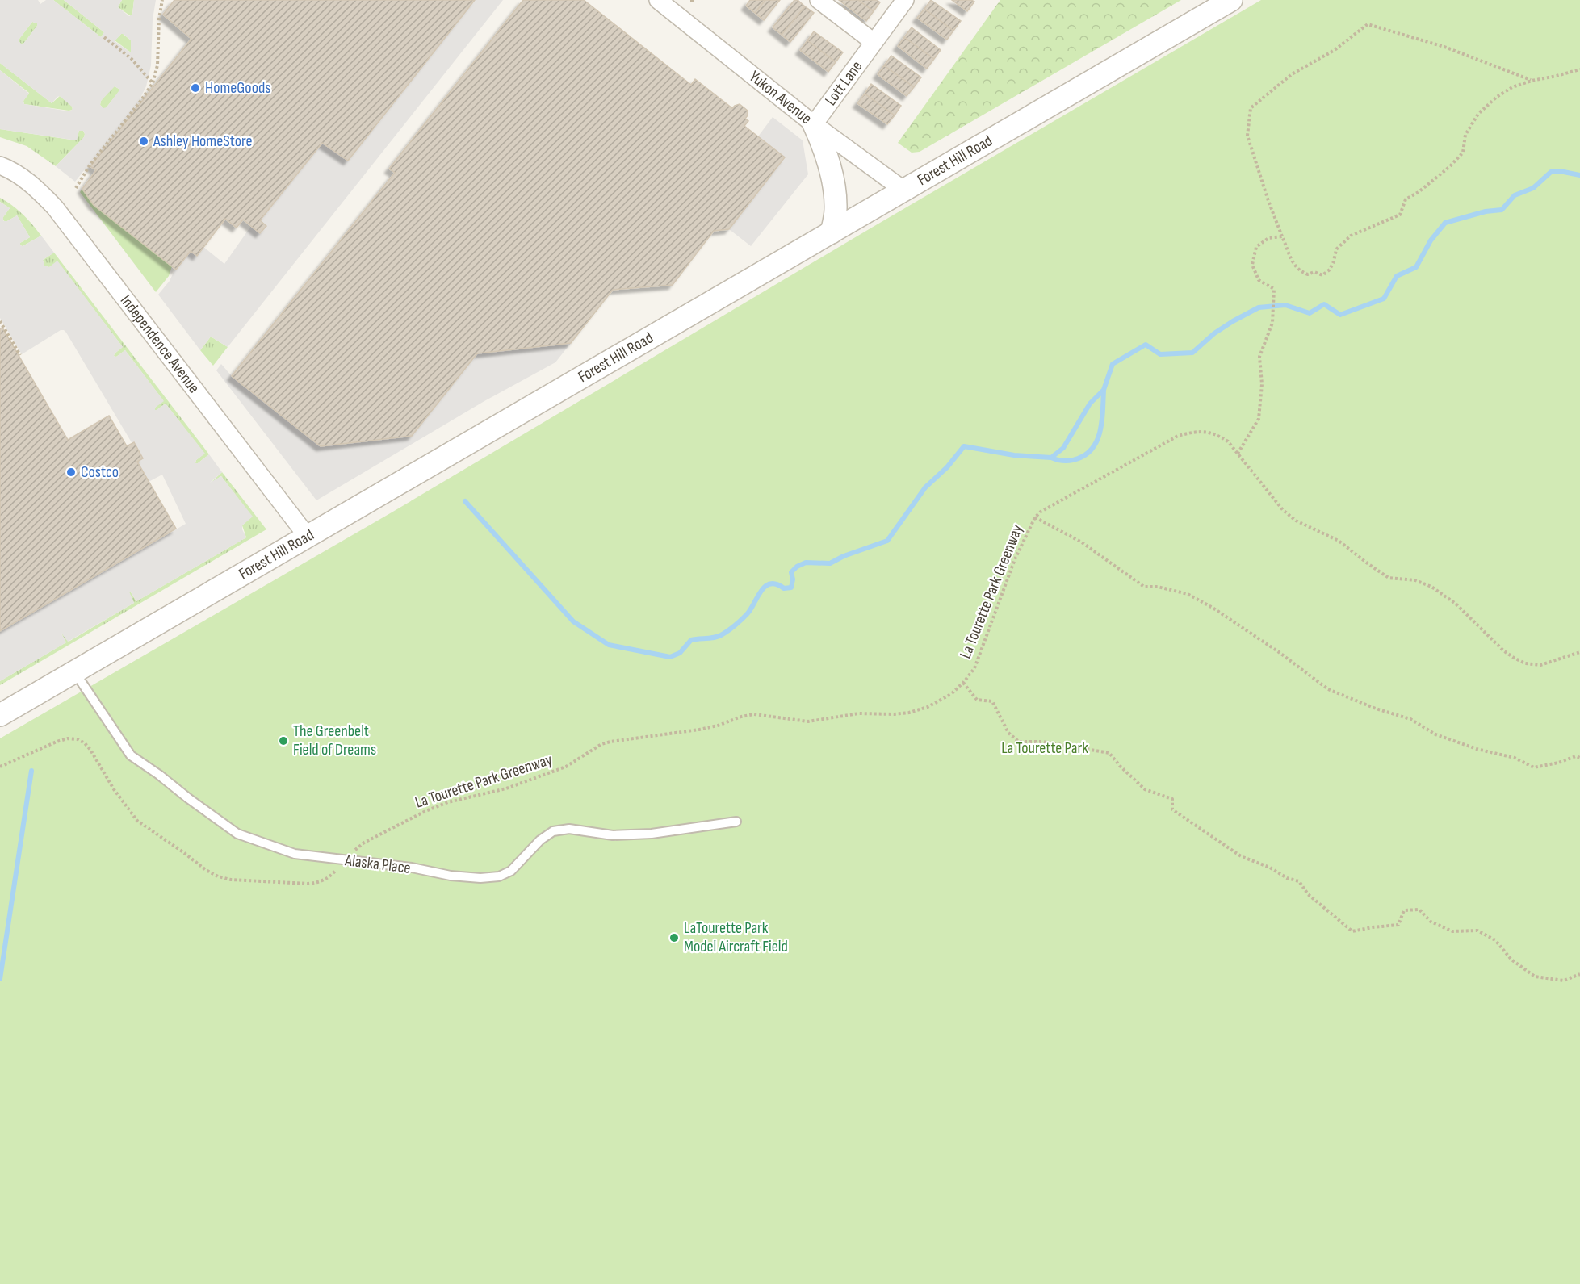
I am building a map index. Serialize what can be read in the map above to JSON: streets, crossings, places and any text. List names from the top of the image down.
{
  "streets": {
    "street": [
      "Lott Lane",
      "Yukon Avenue",
      "Forest Hill Road",
      "Independence Avenue"
    ],
    "lane": ["Alaska Place"],
    "path": ["La Tourette Park Greenway"]
  },
  "crossings": [
    ["Lott Lane", "Yukon Avenue"],
    ["Yukon Avenue", "Forest Hill Road"],
    ["Forest Hill Road", "Independence Avenue"],
    ["Forest Hill Road", "Alaska Place"],
    ["La Tourette Park Greenway", "Alaska Place"]
  ],
  "parks": ["La Tourette Park"],
  "places": [
    "HomeGoods",
    "Ashley HomeStore",
    "Costco",
    "The Greenbelt Field of Dreams",
    "LaTourette Park Model Aircraft Field"
  ]
}
